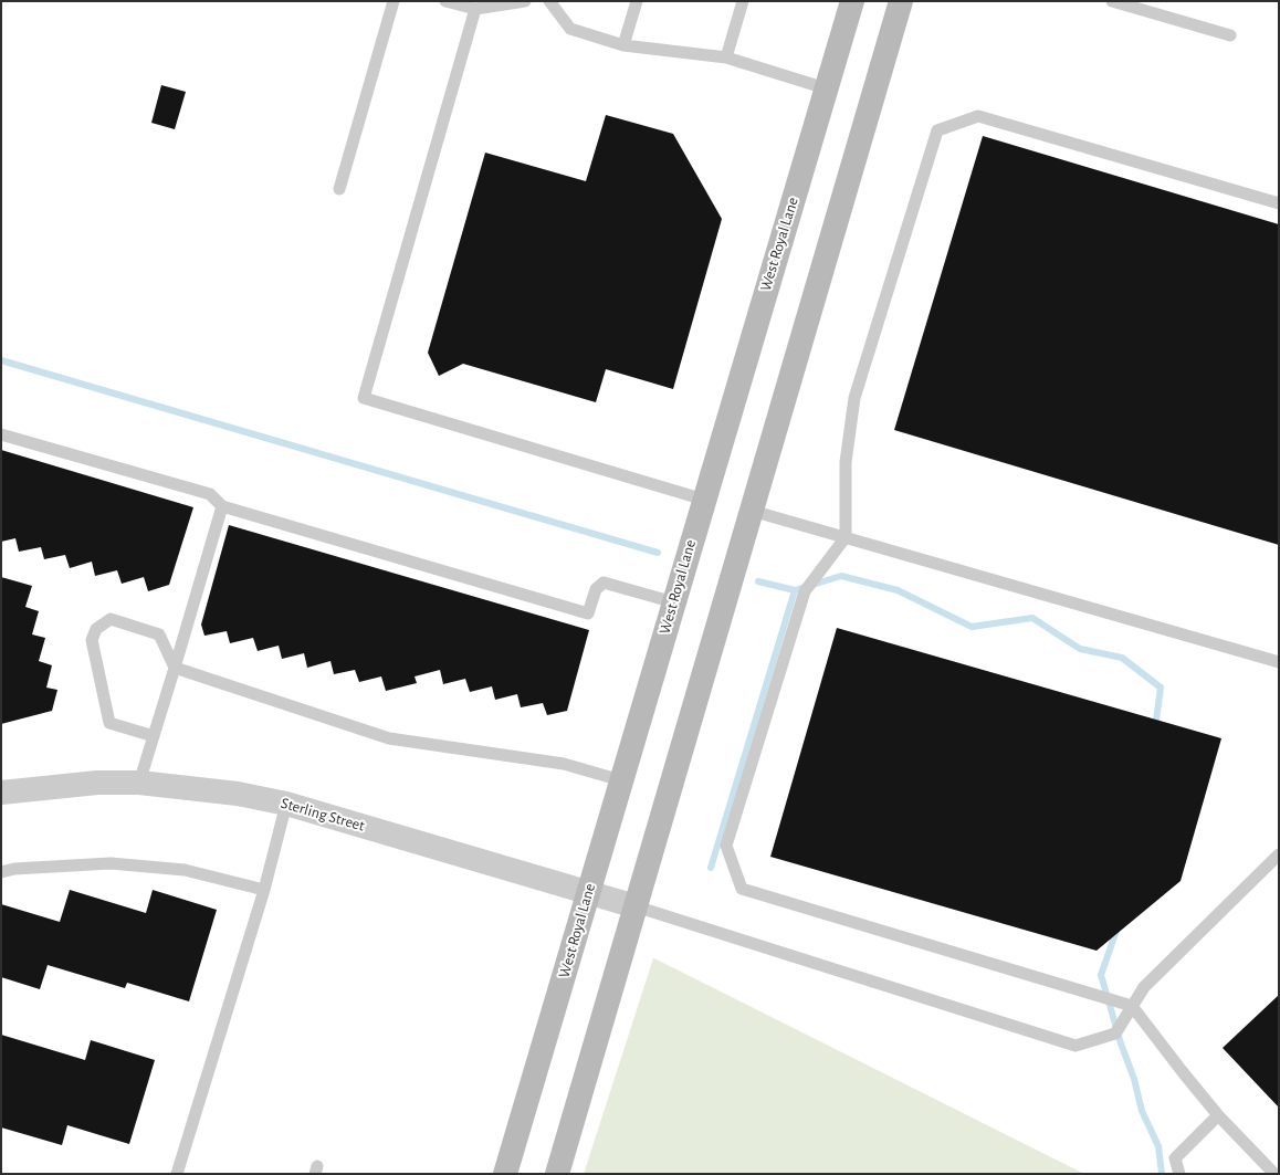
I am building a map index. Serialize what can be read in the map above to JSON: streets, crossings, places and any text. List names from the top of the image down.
{
  "streets": {
    "main road": ["West Royal Lane"],
    "street": ["Sterling Street"]
  },
  "crossings": [
    ["West Royal Lane", "Sterling Street"]
  ]
}
